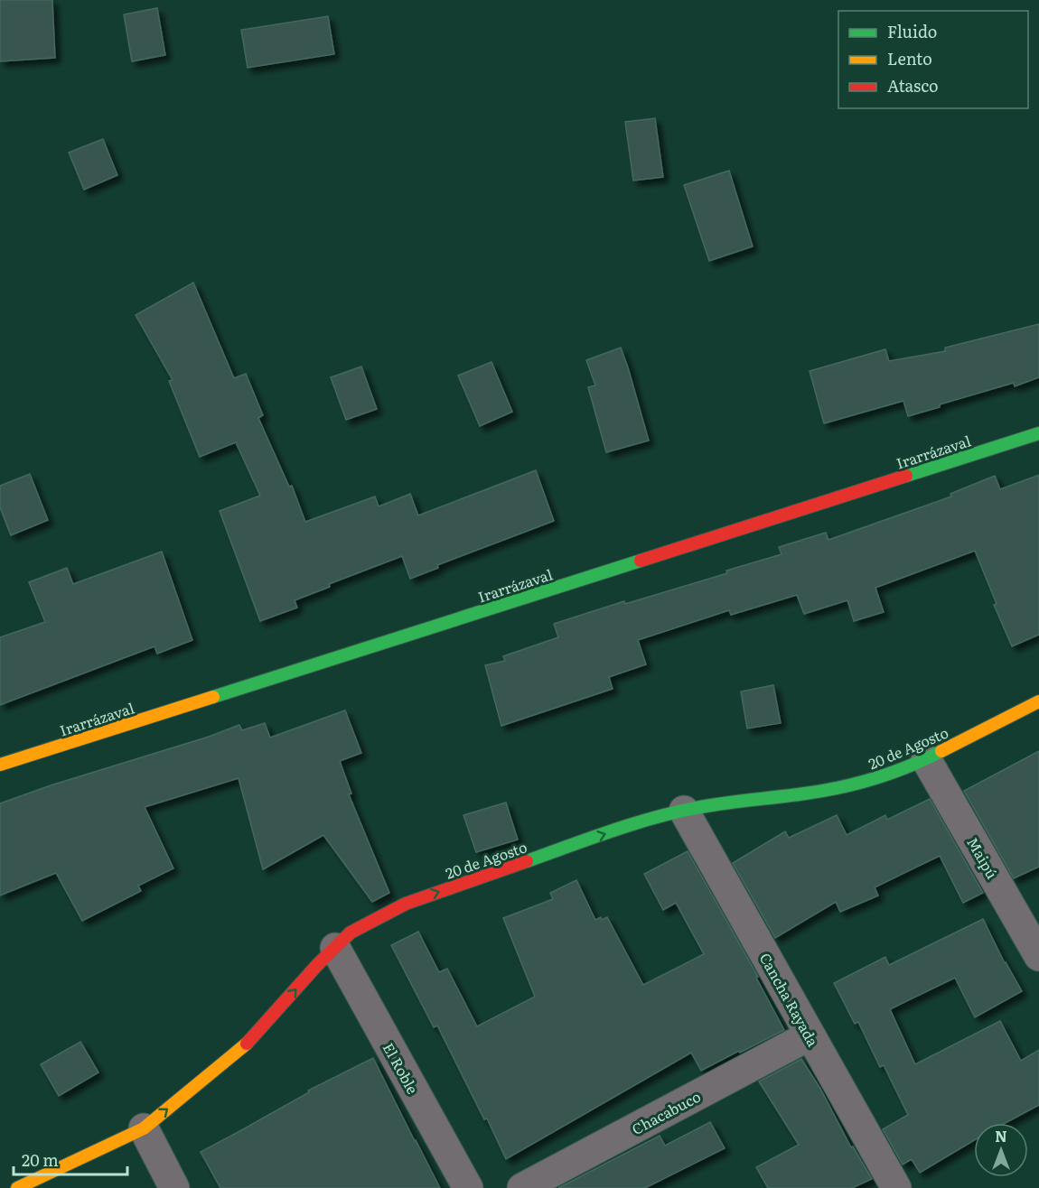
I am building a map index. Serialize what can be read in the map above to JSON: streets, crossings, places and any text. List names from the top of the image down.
{
  "streets": {
    "street": [
      "Irarrázaval",
      "20 de Agosto",
      "Maipú",
      "Cancha Rayada",
      "El Roble",
      "Chacabuco"
    ]
  },
  "crossings": [
    ["20 de Agosto", "Maipú"],
    ["20 de Agosto", "Cancha Rayada"],
    ["20 de Agosto", "El Roble"],
    ["Cancha Rayada", "Chacabuco"]
  ],
  "one_way": ["20 de Agosto"],
  "legend": ["Fluido", "Lento", "Atasco"],
  "scale_bar": "20 m",
  "north": "top"
}
